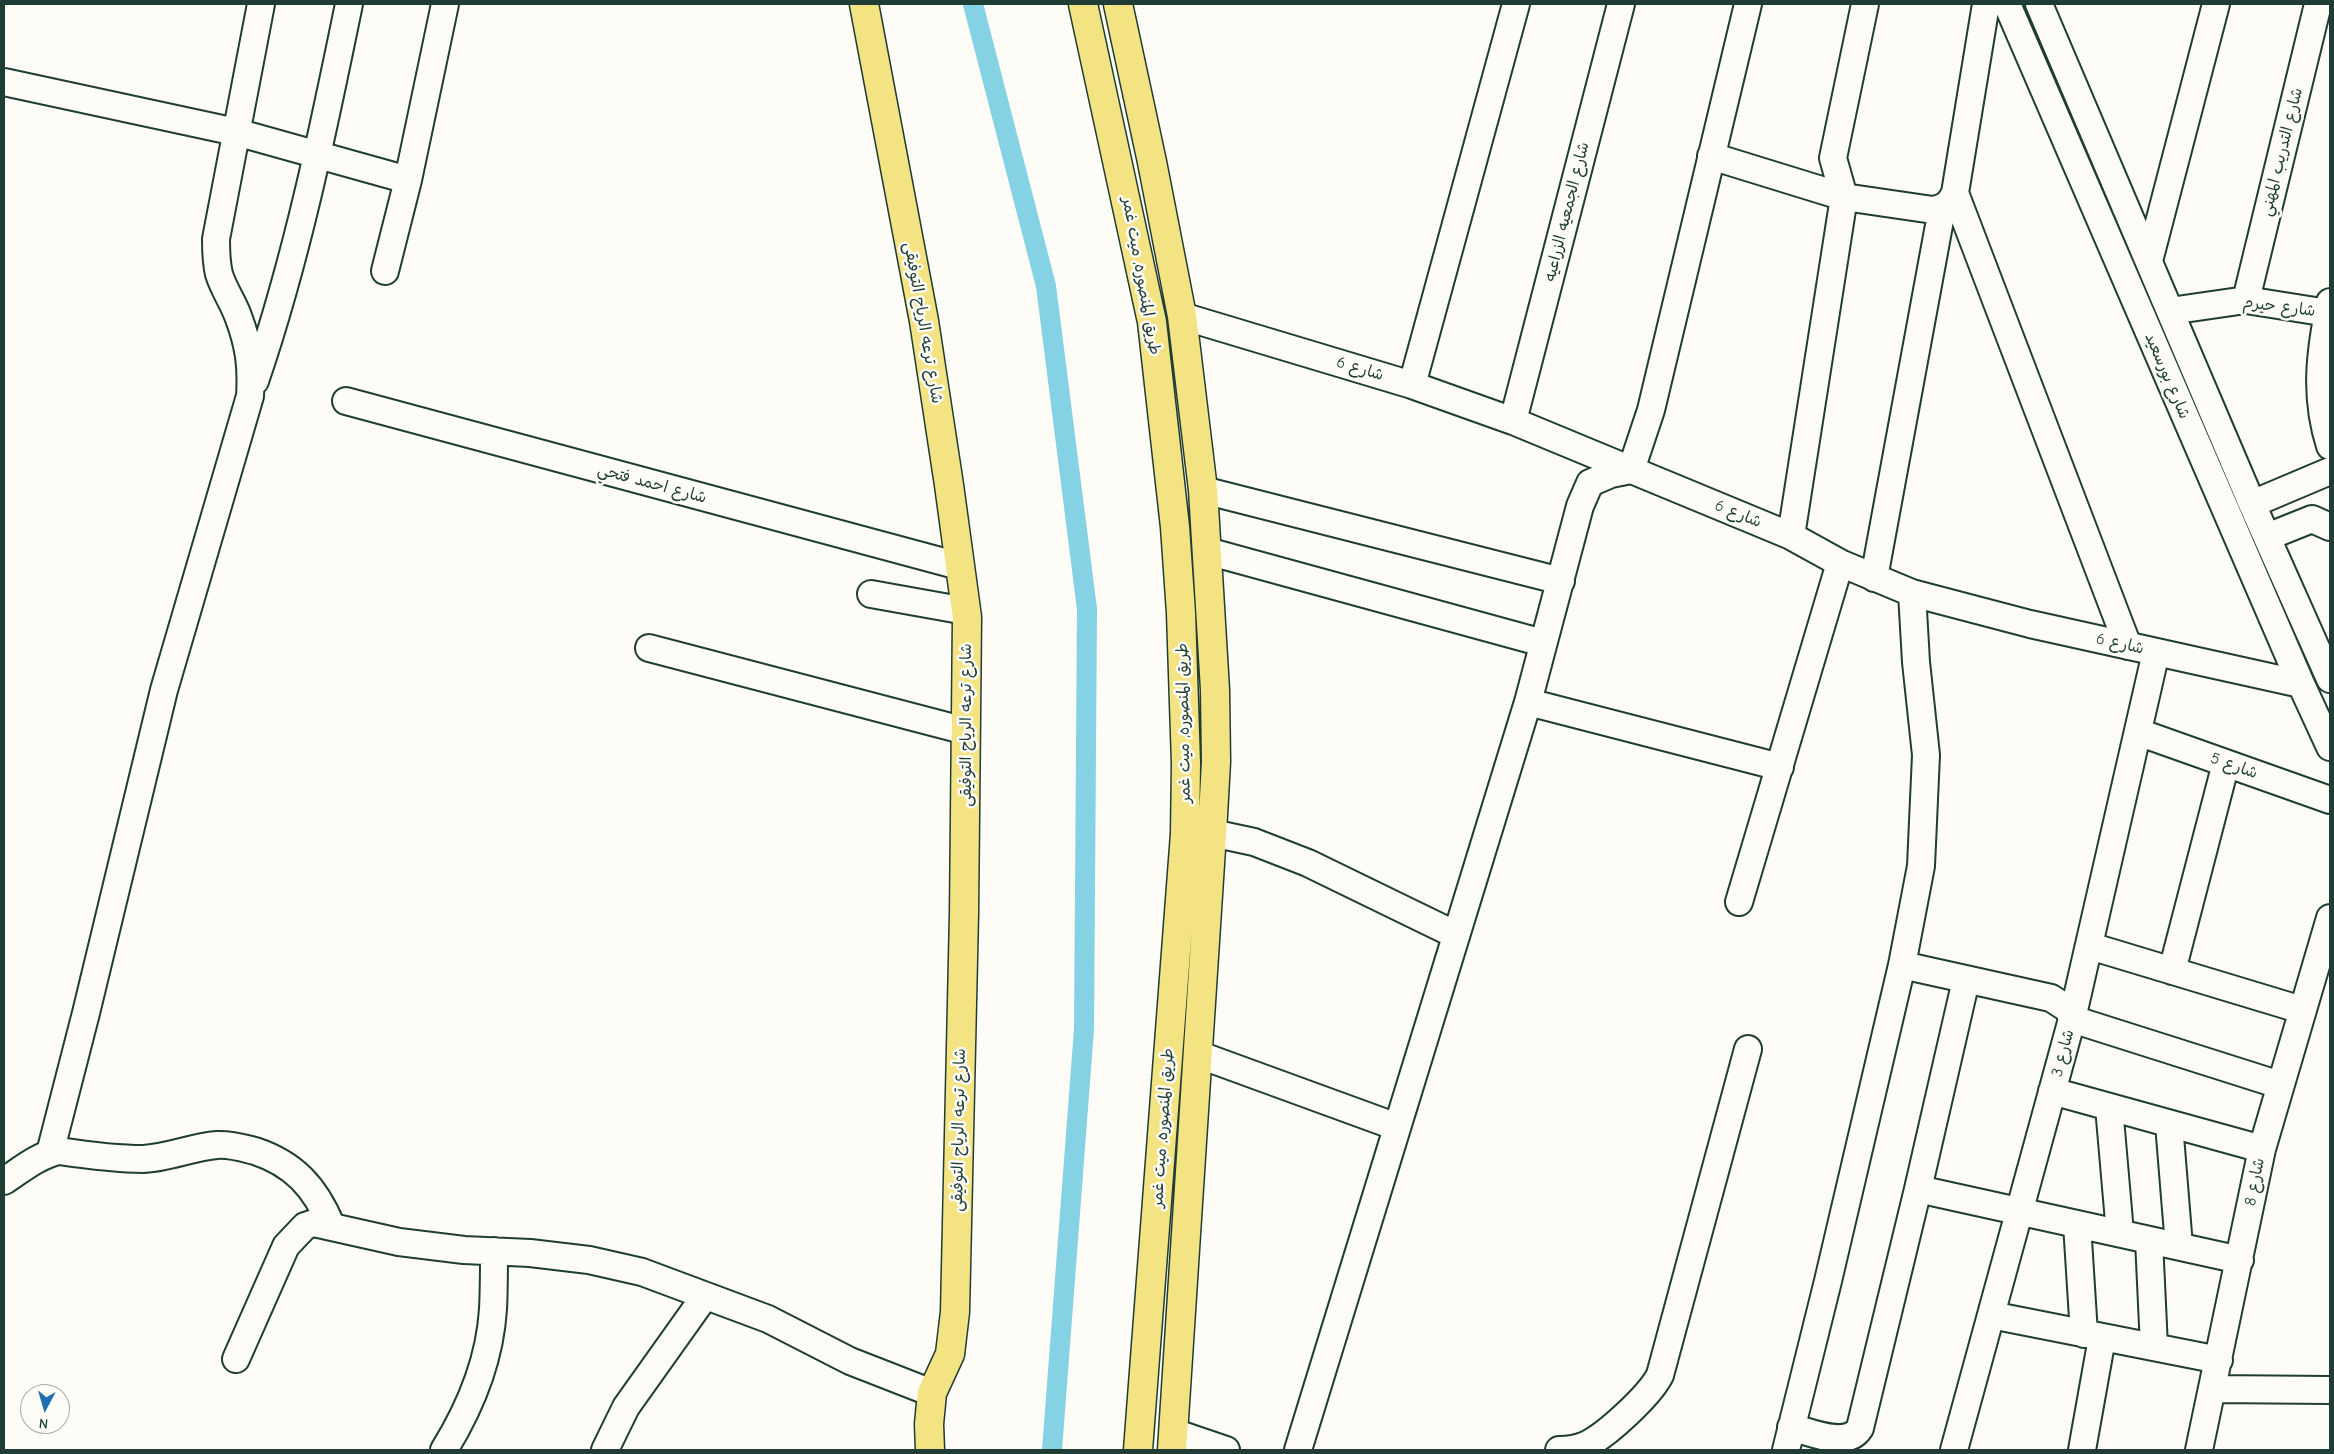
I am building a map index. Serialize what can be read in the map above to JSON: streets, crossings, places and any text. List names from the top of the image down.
{
  "streets": {
    "main road": ["طريق المنصوره, ميت غمر", "شارع ترعه الرياح التوفيقى"],
    "street": [
      "شارع التدريب المهني",
      "شارع الجمعيه الزراعيه",
      "شارع حيرم",
      "شارع 6",
      "شارع بورسعيد",
      "شارع احمد فتحي",
      "شارع 5",
      "شارع 3",
      "شارع 8"
    ]
  },
  "crossings": [
    ["شارع التدريب المهني", "شارع حيرم"],
    ["شارع الجمعيه الزراعيه", "شارع 6"],
    ["طريق المنصوره, ميت غمر", "شارع 6"],
    ["شارع حيرم", "شارع بورسعيد"],
    ["شارع ترعه الرياح التوفيقى", "شارع احمد فتحي"],
    ["شارع 6", "شارع بورسعيد"],
    ["شارع 6", "شارع 3"],
    ["شارع 5", "شارع 3"]
  ],
  "north": "bottom"
}
